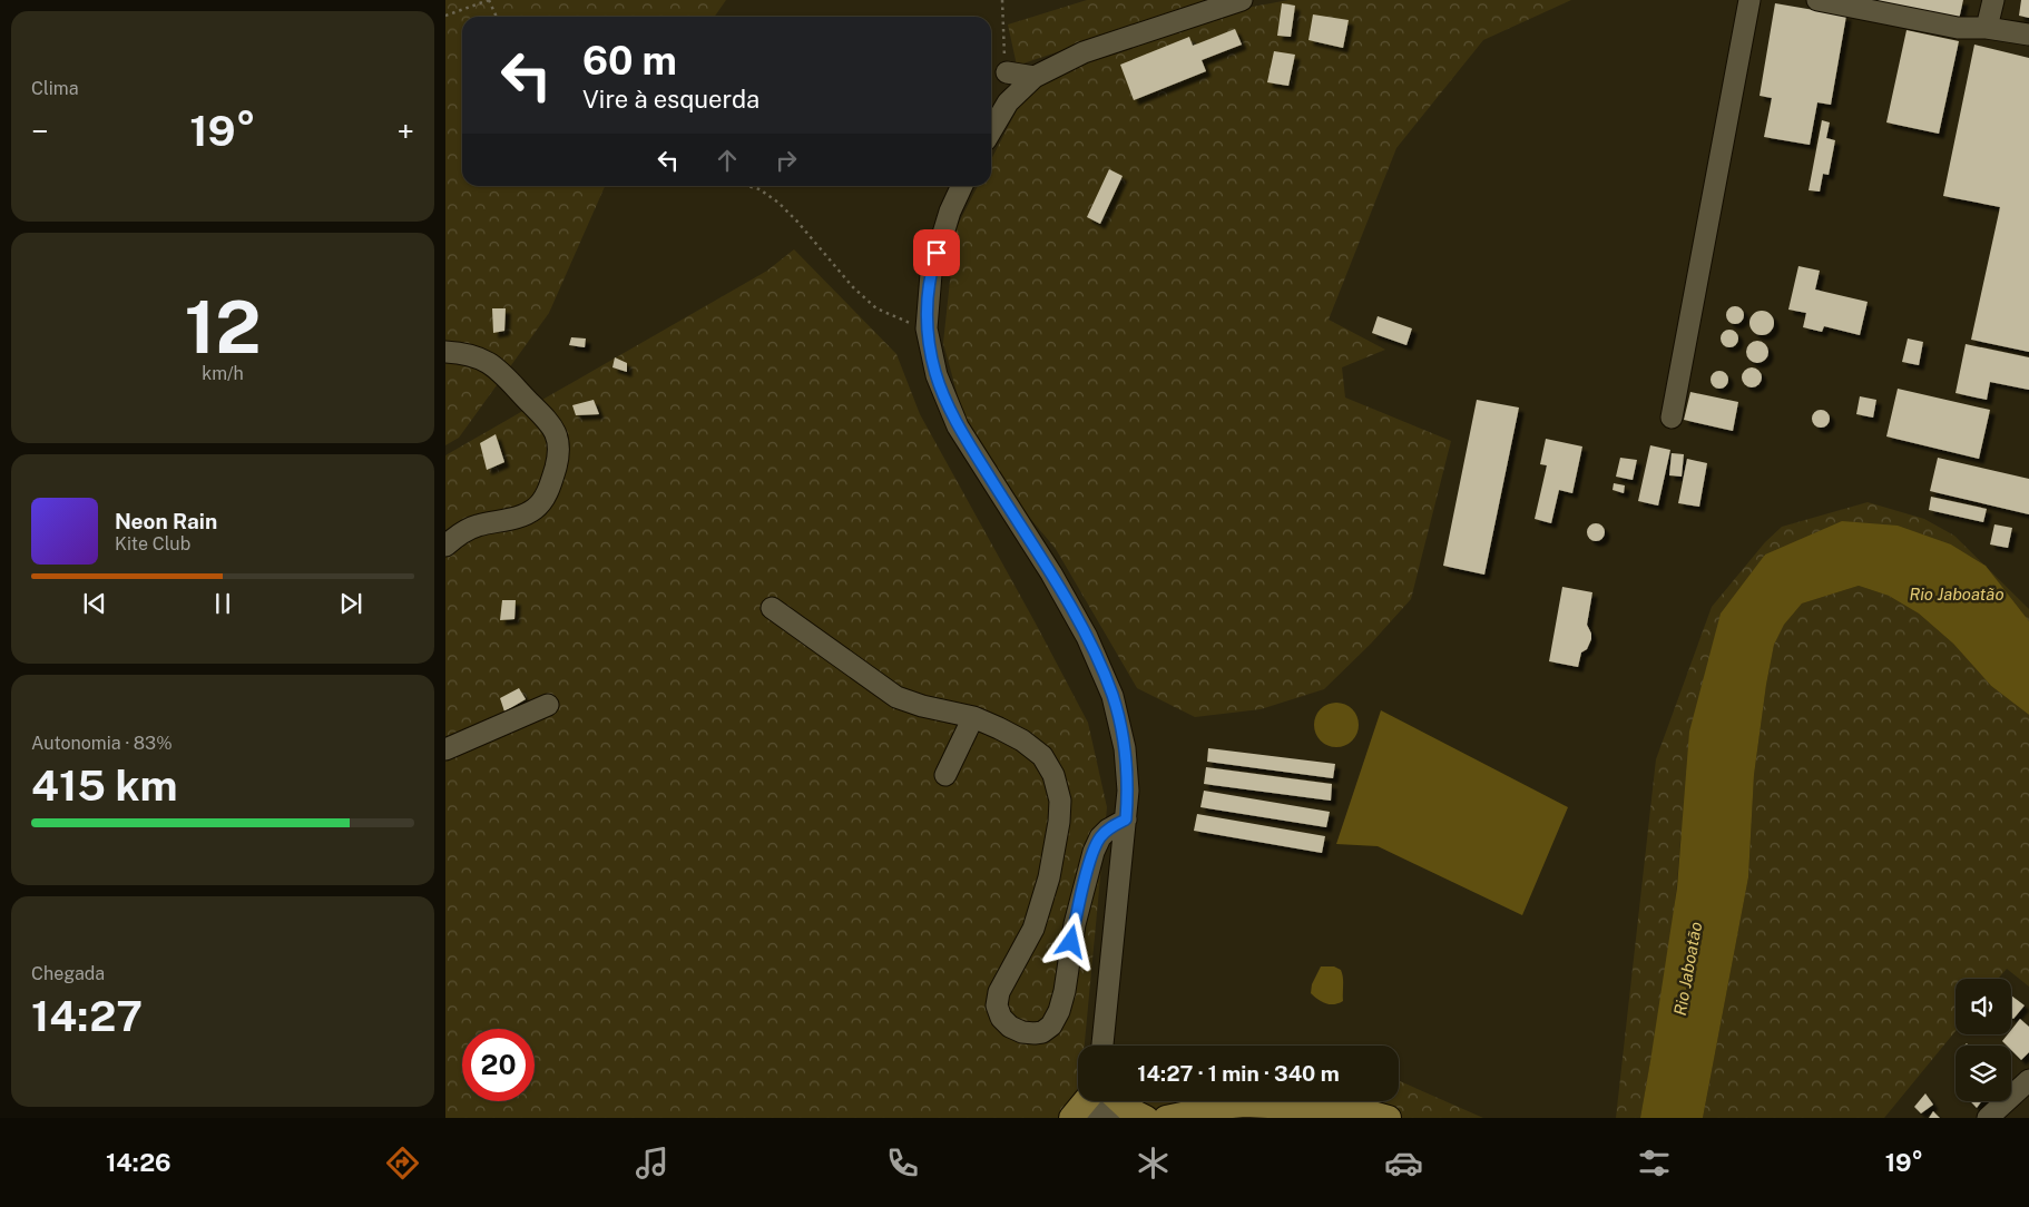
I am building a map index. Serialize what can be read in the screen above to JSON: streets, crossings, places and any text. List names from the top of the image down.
{
  "water": ["Rio Jaboatão"],
  "page": {
    "tile": [
      "Clima",
      ["12", "km/h"],
      ["Autonomia · 83%", "415 km"],
      ["Chegada", "14:27"]
    ],
    "turn": ["60 m", "Vire à esquerda"],
    "heat": ["−", "19°", "+"],
    "song": ["Neon Rain", "Kite Club"],
    "limit": "20",
    "trip": "14:27 · 1 min · 340 m",
    "tabs": ["14:26", "19°"]
  }
}
